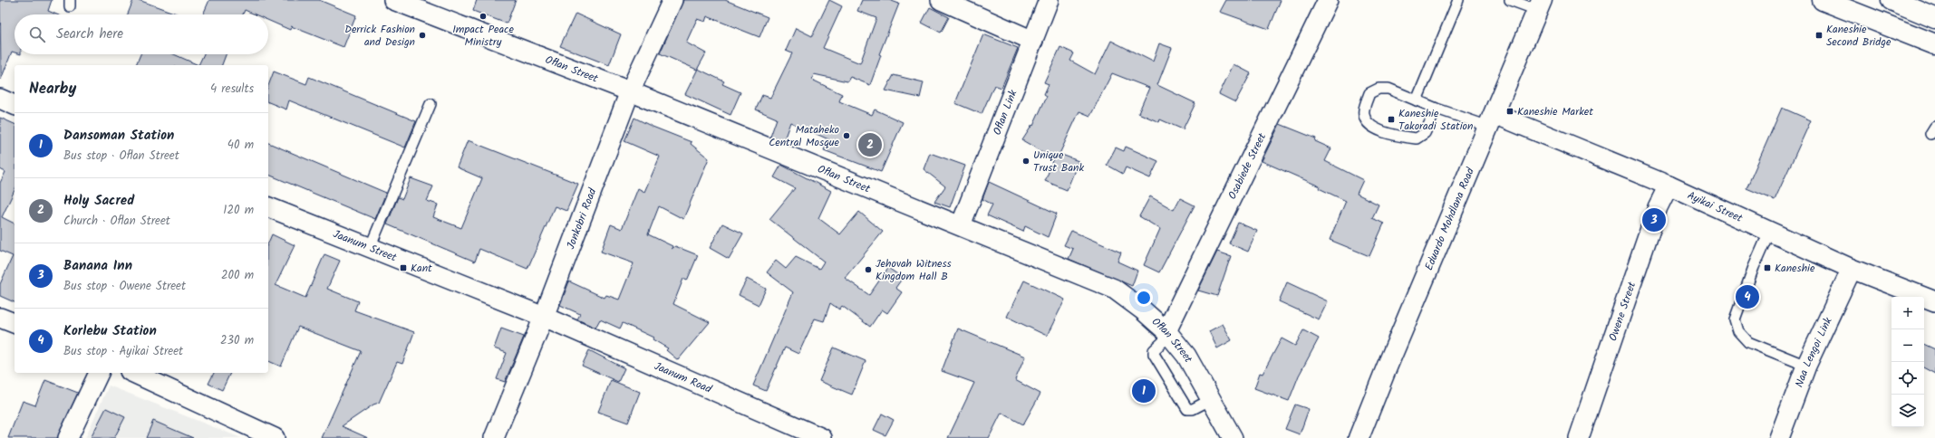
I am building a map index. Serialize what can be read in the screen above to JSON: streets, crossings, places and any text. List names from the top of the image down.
{
  "streets": {
    "main road": ["Eduardo Mohdlana Road"],
    "street": [
      "Oflan Street",
      "Oflan Link",
      "Osabiede Street",
      "Ayikai Street",
      "Jonkobri Road",
      "Jaanum Street",
      "Owene Street",
      "Naa Lengoi Link",
      "Jaanum Road"
    ]
  },
  "crossings": [
    ["Oflan Street", "Oflan Link"],
    ["Oflan Street", "Osabiede Street"],
    ["Oflan Street", "Jonkobri Road"],
    ["Ayikai Street", "Eduardo Mohdlana Road"],
    ["Ayikai Street", "Owene Street"],
    ["Ayikai Street", "Naa Lengoi Link"],
    ["Jonkobri Road", "Jaanum Street"],
    ["Jonkobri Road", "Jaanum Road"],
    ["Jaanum Street", "Jaanum Road"]
  ],
  "places": {
    "other": [
      "Impact Peace Ministry",
      "Derrick Fashion and Design",
      "Mataheko Central Mosque",
      "Unique Trust Bank",
      "Jehovah Witness Kingdom Hall B"
    ],
    "transit": [
      "Kaneshie Second Bridge",
      "Kaneshie Market",
      "Kaneshie Takoradi Station",
      "Kant",
      "Kaneshie"
    ]
  },
  "page": {
    "search": "Search here",
    "heading": ["Nearby", "4 results"],
    "list": [
      {
        "mark": "1",
        "name": "Dansoman Station",
        "note": "Bus stop · Oflan Street",
        "value": "40 m"
      },
      {
        "mark": "2",
        "name": "Holy Sacred",
        "note": "Church · Oflan Street",
        "value": "120 m"
      },
      {
        "mark": "3",
        "name": "Banana Inn",
        "note": "Bus stop · Owene Street",
        "value": "200 m"
      },
      {
        "mark": "4",
        "name": "Korlebu Station",
        "note": "Bus stop · Ayikai Street",
        "value": "230 m"
      }
    ],
    "pins": [
      "2",
      "3",
      "4",
      "1"
    ],
    "map_buttons": ["+", "−"]
  }
}
